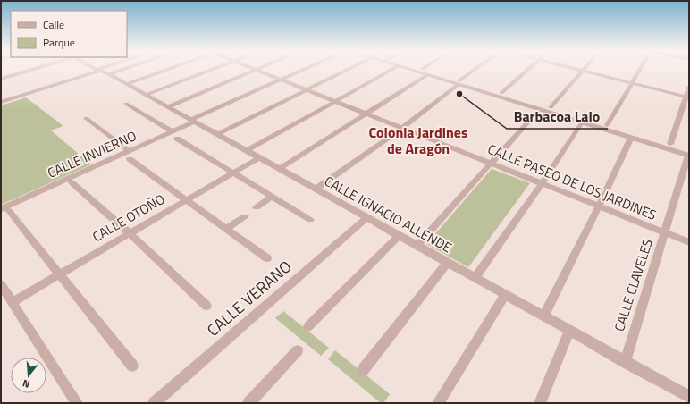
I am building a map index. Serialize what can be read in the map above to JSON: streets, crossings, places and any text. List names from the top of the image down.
{
  "streets": {
    "street": [
      "CALLE INVIERNO",
      "CALLE PASEO DE LOS JARDINES",
      "CALLE IGNACIO ALLENDE",
      "CALLE OTOÑO",
      "CALLE CLAVELES",
      "CALLE VERANO"
    ]
  },
  "crossings": [
    ["CALLE INVIERNO", "CALLE PASEO DE LOS JARDINES"],
    ["CALLE INVIERNO", "CALLE IGNACIO ALLENDE"],
    ["CALLE PASEO DE LOS JARDINES", "CALLE CLAVELES"],
    ["CALLE IGNACIO ALLENDE", "CALLE OTOÑO"],
    ["CALLE IGNACIO ALLENDE", "CALLE CLAVELES"],
    ["CALLE IGNACIO ALLENDE", "CALLE VERANO"]
  ],
  "districts": ["Colonia Jardines de Aragón"],
  "places": ["Barbacoa Lalo"],
  "legend": ["Calle", "Parque"],
  "north": "bottom"
}
